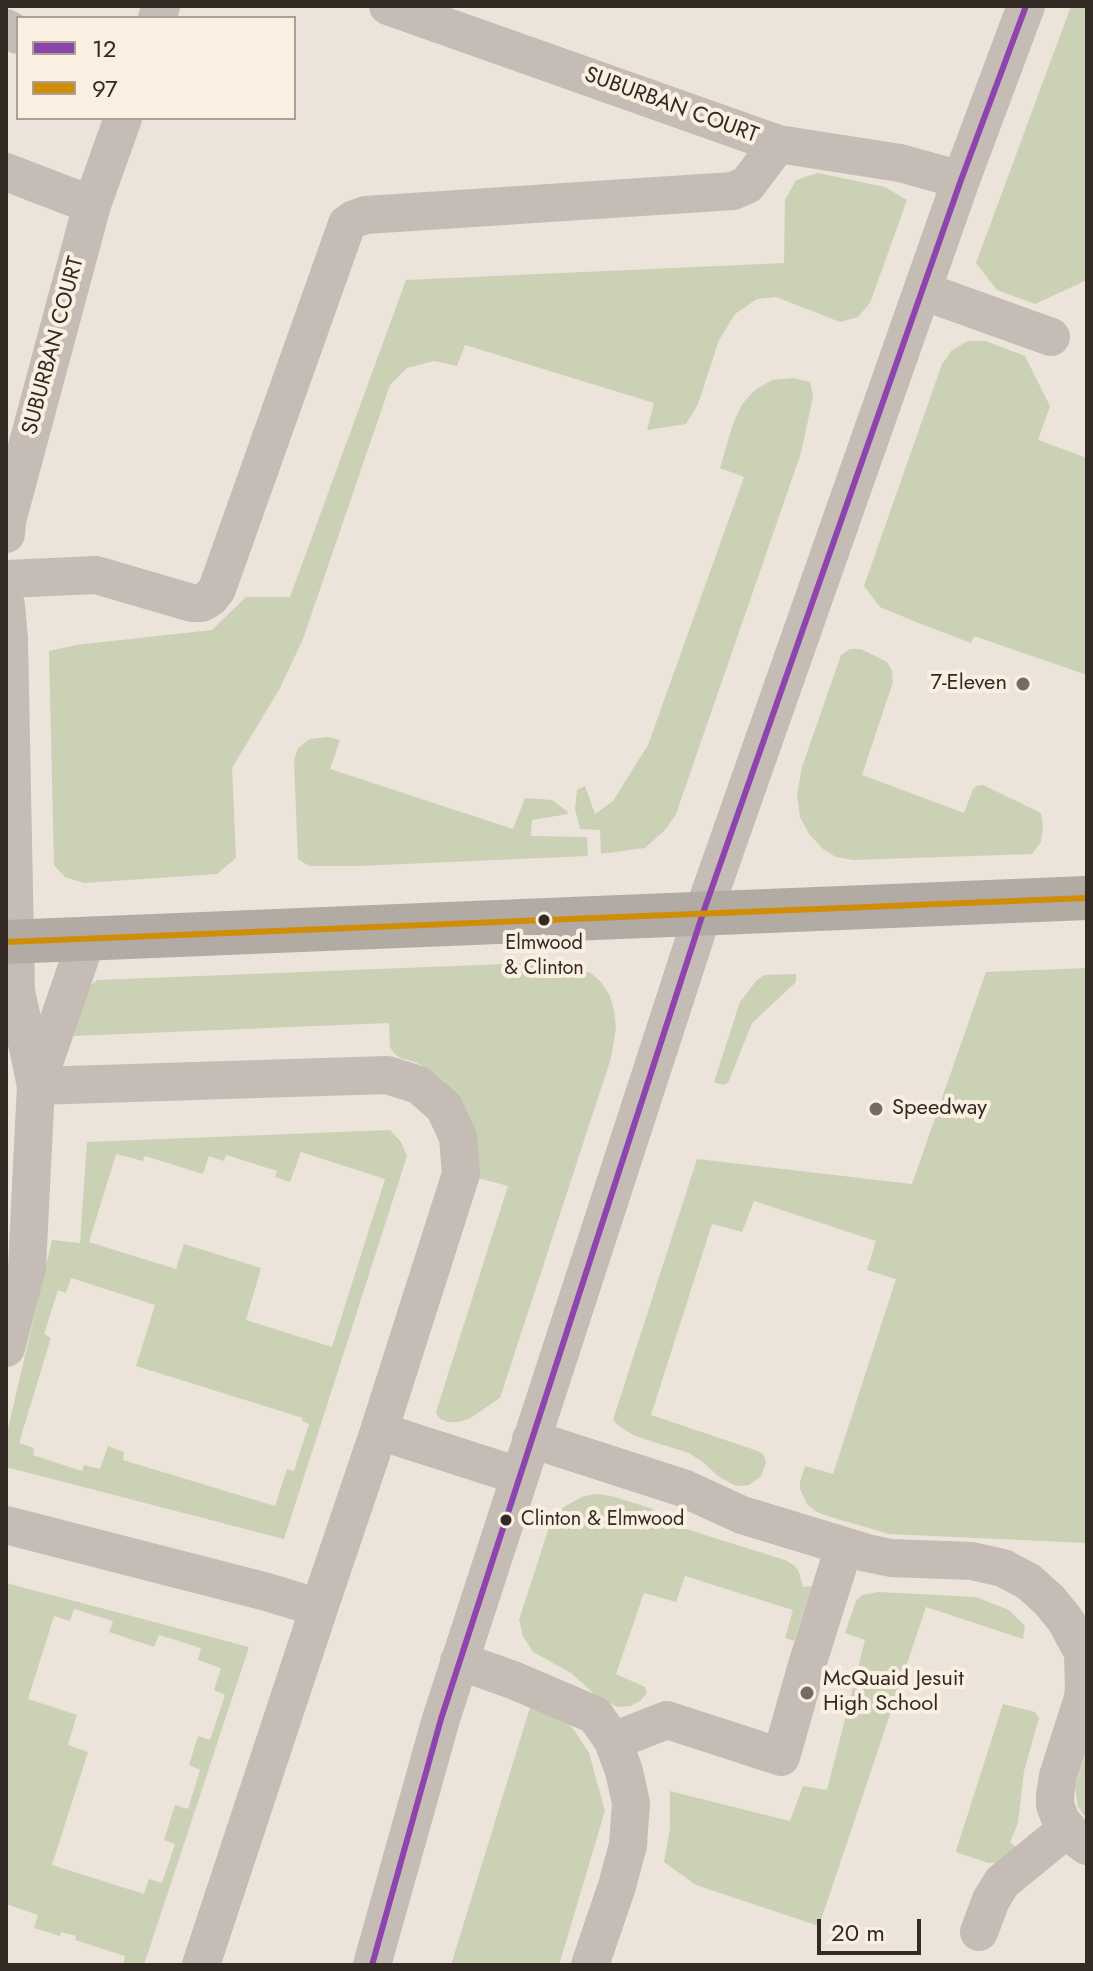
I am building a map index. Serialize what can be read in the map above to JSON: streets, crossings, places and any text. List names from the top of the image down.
{
  "streets": {
    "street": ["SUBURBAN COURT"]
  },
  "places": [
    "7-Eleven",
    "Elmwood & Clinton",
    "Speedway",
    "Clinton & Elmwood",
    "McQuaid Jesuit High School"
  ],
  "lines": ["transit line 12", "transit line 97"],
  "legend": ["12", "97"],
  "scale_bar": "20 m"
}
